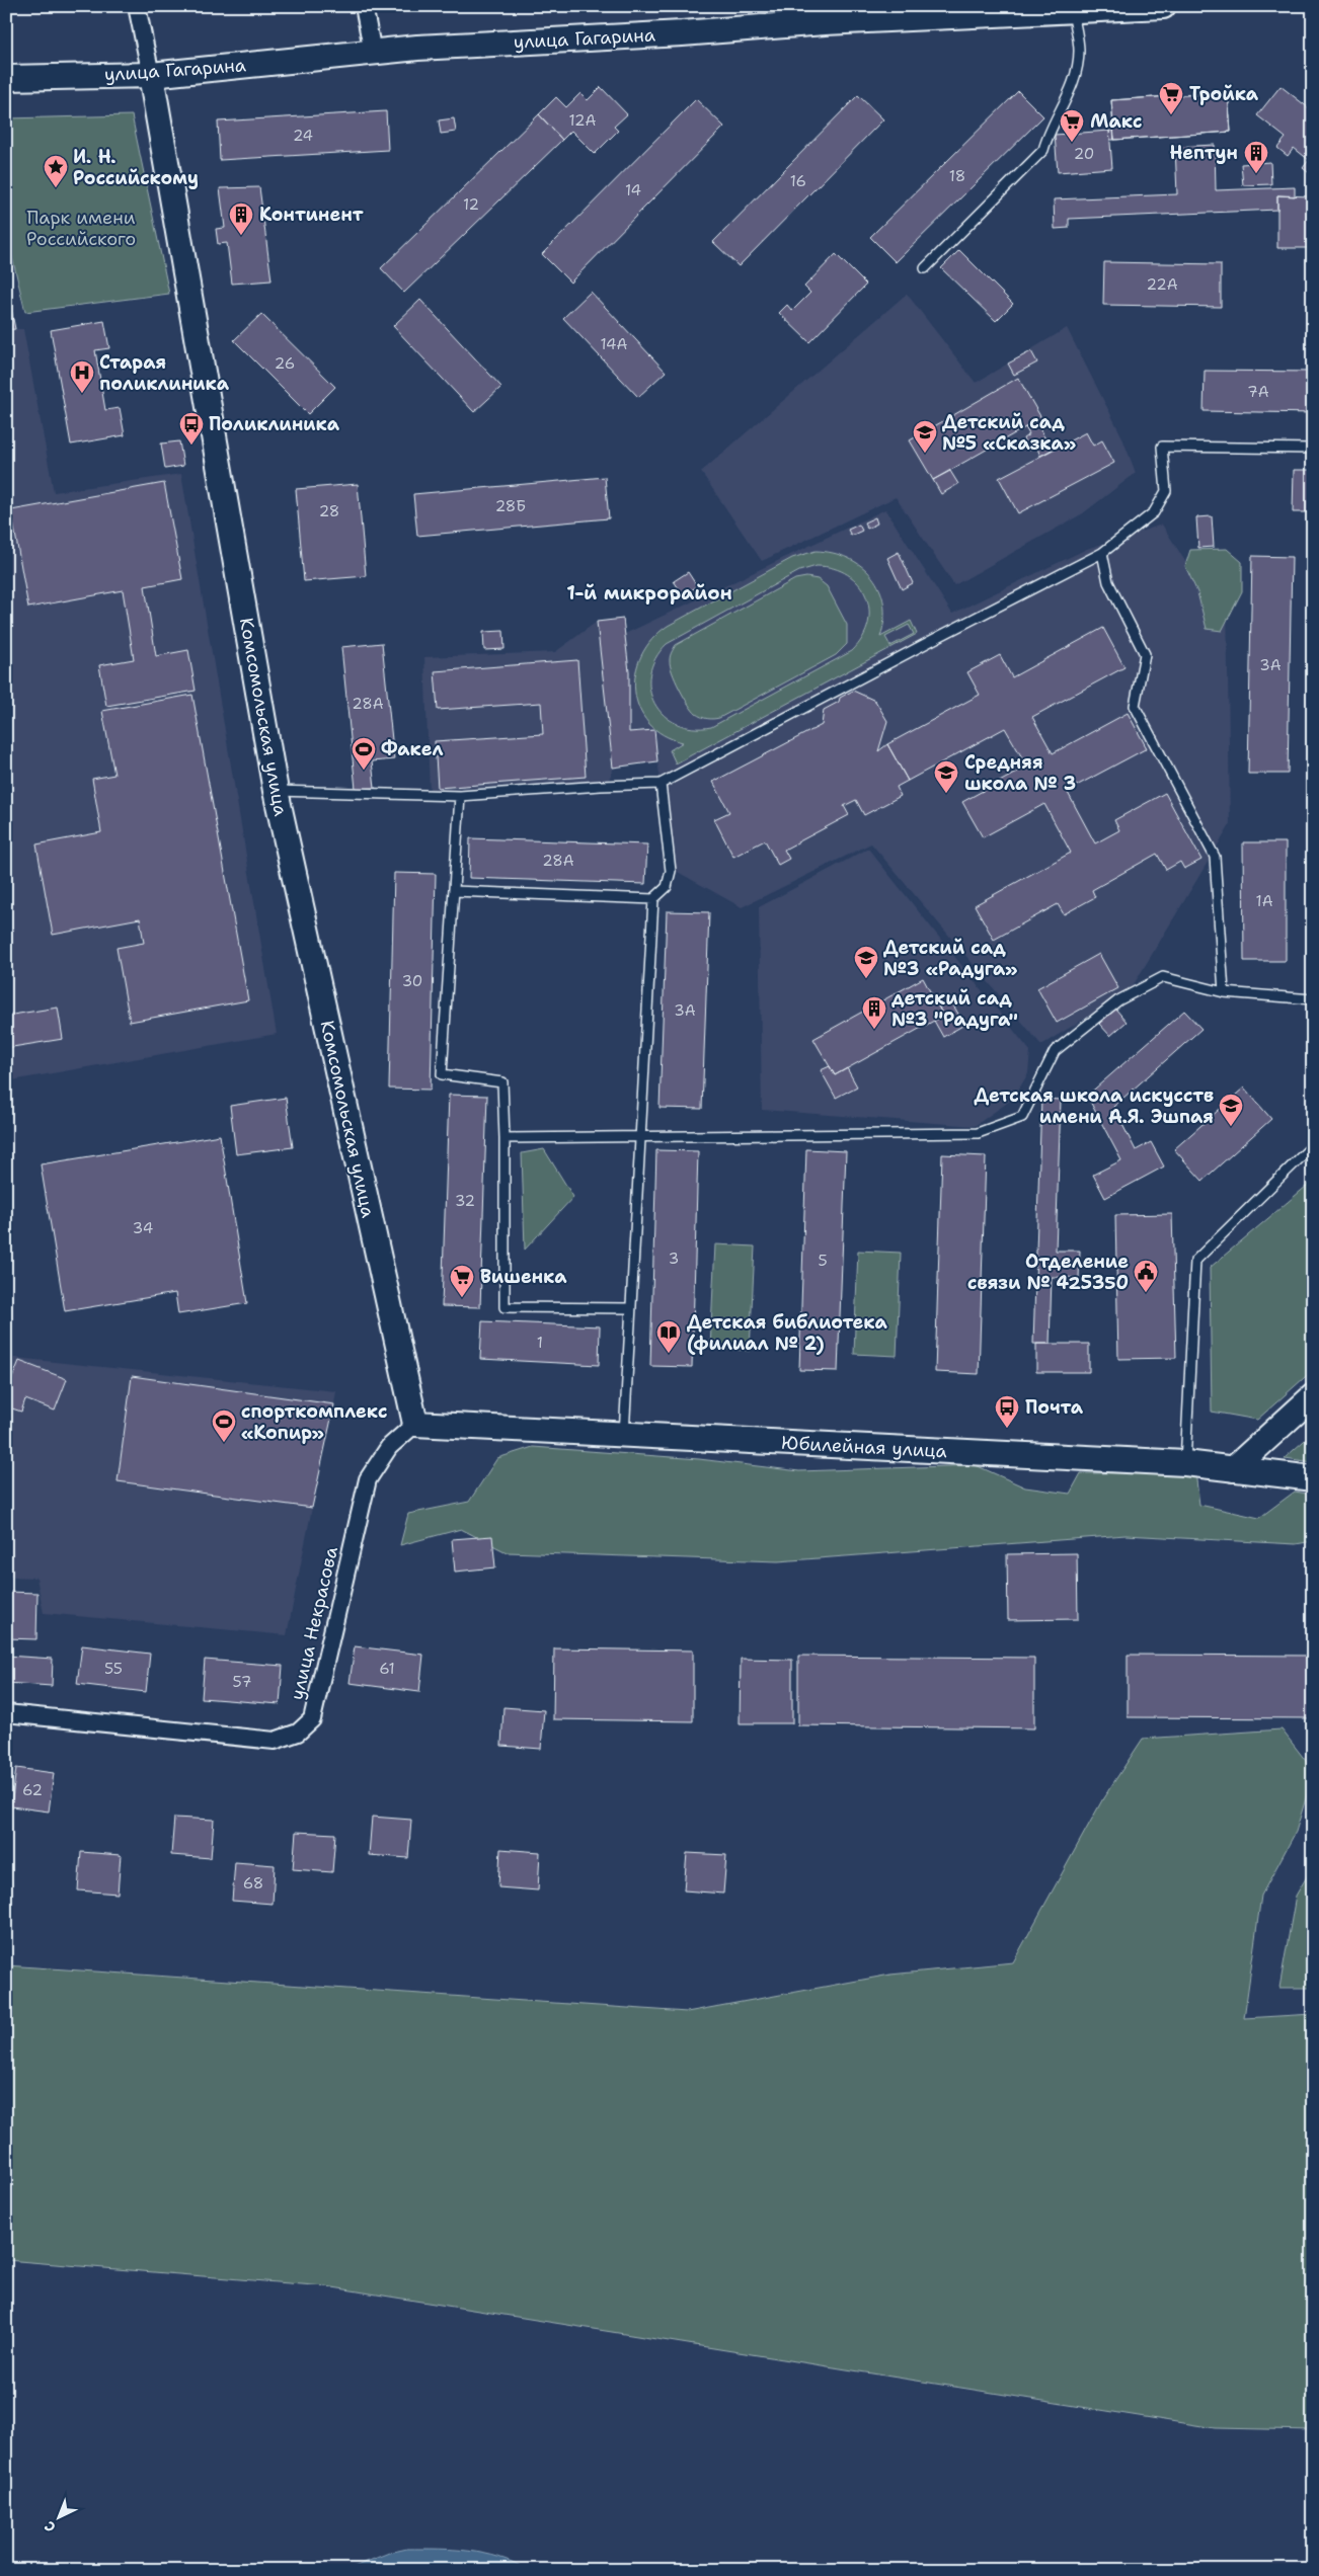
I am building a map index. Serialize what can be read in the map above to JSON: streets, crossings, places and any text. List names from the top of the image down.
{
  "streets": {
    "street": [
      "улица Гагарина",
      "Комсомольская улица",
      "Юбилейная улица",
      "улица Некрасова"
    ]
  },
  "crossings": [
    ["улица Гагарина", "Комсомольская улица"],
    ["Комсомольская улица", "Юбилейная улица"],
    ["Комсомольская улица", "улица Некрасова"],
    ["Юбилейная улица", "улица Некрасова"]
  ],
  "districts": ["1-й микрорайон"],
  "parks": ["Парк имени Российского"],
  "places": {
    "supermarket": ["Тройка", "Макс", "Вишенка"],
    "building": ["Нептун", "Континент", "детский сад №3 \"Радуга\""],
    "place": ["И. Н. Российскому"],
    "hospital": ["Старая поликлиника"],
    "bus stop": ["Поликлиника", "Почта"],
    "school or university": [
      "Детский сад №5 «Сказка»",
      "Средняя школа № 3",
      "Детский сад №3 «Радуга»",
      "Детская школа искусств имени А.Я. Эшпая"
    ],
    "sports": ["Факел", "спорткомплекс «Копир»"],
    "public building": ["Отделение связи № 425350"],
    "library": ["Детская библиотека (филиал № 2)"]
  },
  "house_numbers": [
    "12А",
    "24",
    "20",
    "18",
    "16",
    "14",
    "12",
    "22А",
    "14А",
    "26",
    "7А",
    "28Б",
    "28",
    "3А",
    "28А",
    "28А",
    "1А",
    "30",
    "3А",
    "32",
    "34",
    "3",
    "5",
    "1",
    "55",
    "61",
    "57",
    "62",
    "68"
  ],
  "north": "bottom left"
}
